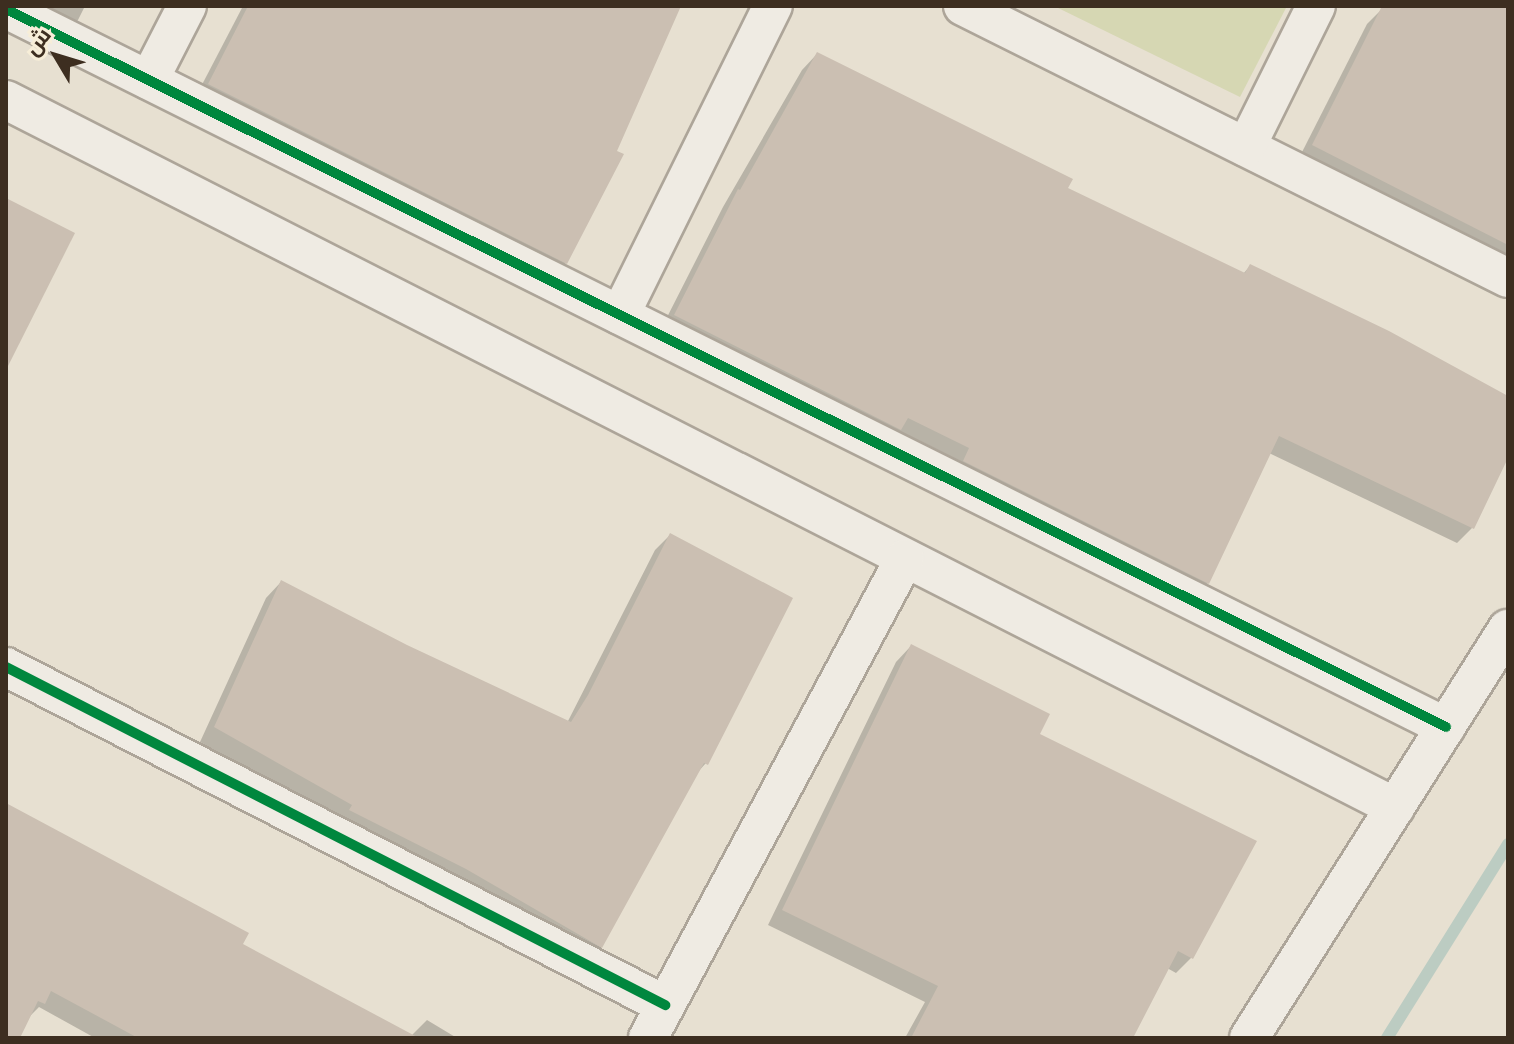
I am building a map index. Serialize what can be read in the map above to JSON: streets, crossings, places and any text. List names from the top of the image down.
{
  "north": "top left"
}
